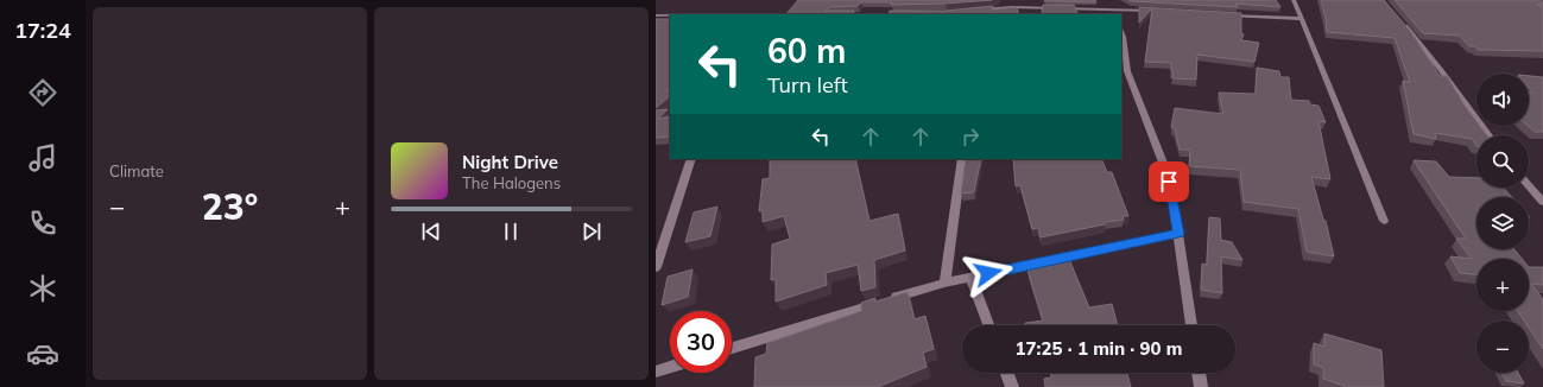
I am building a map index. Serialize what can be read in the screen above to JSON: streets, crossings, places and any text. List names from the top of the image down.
{
  "page": {
    "tabs": "17:24",
    "tile": "Climate",
    "turn": ["60 m", "Turn left"],
    "map_buttons": ["+", "−"],
    "song": ["Night Drive", "The Halogens"],
    "heat": ["−", "23°", "+"],
    "limit": "30",
    "trip": "17:25 · 1 min · 90 m"
  }
}
